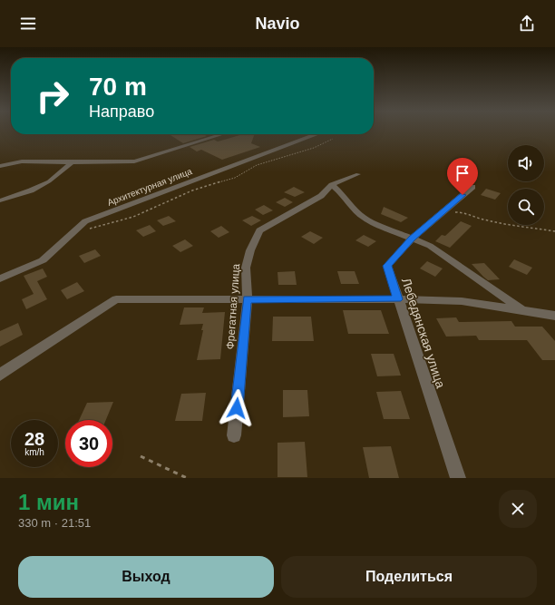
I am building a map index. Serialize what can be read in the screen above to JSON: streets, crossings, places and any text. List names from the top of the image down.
{
  "streets": {
    "street": ["Архитектурная улица", "Фрегатная улица", "Лебедянская улица"]
  },
  "page": {
    "header": "Navio",
    "turn": ["70 m", "Направо"],
    "speed": "28 km/h",
    "limit": "30",
    "heading": ["1 мин", "330 m · 21:51"],
    "buttons": ["Выход", "Поделиться"]
  }
}
